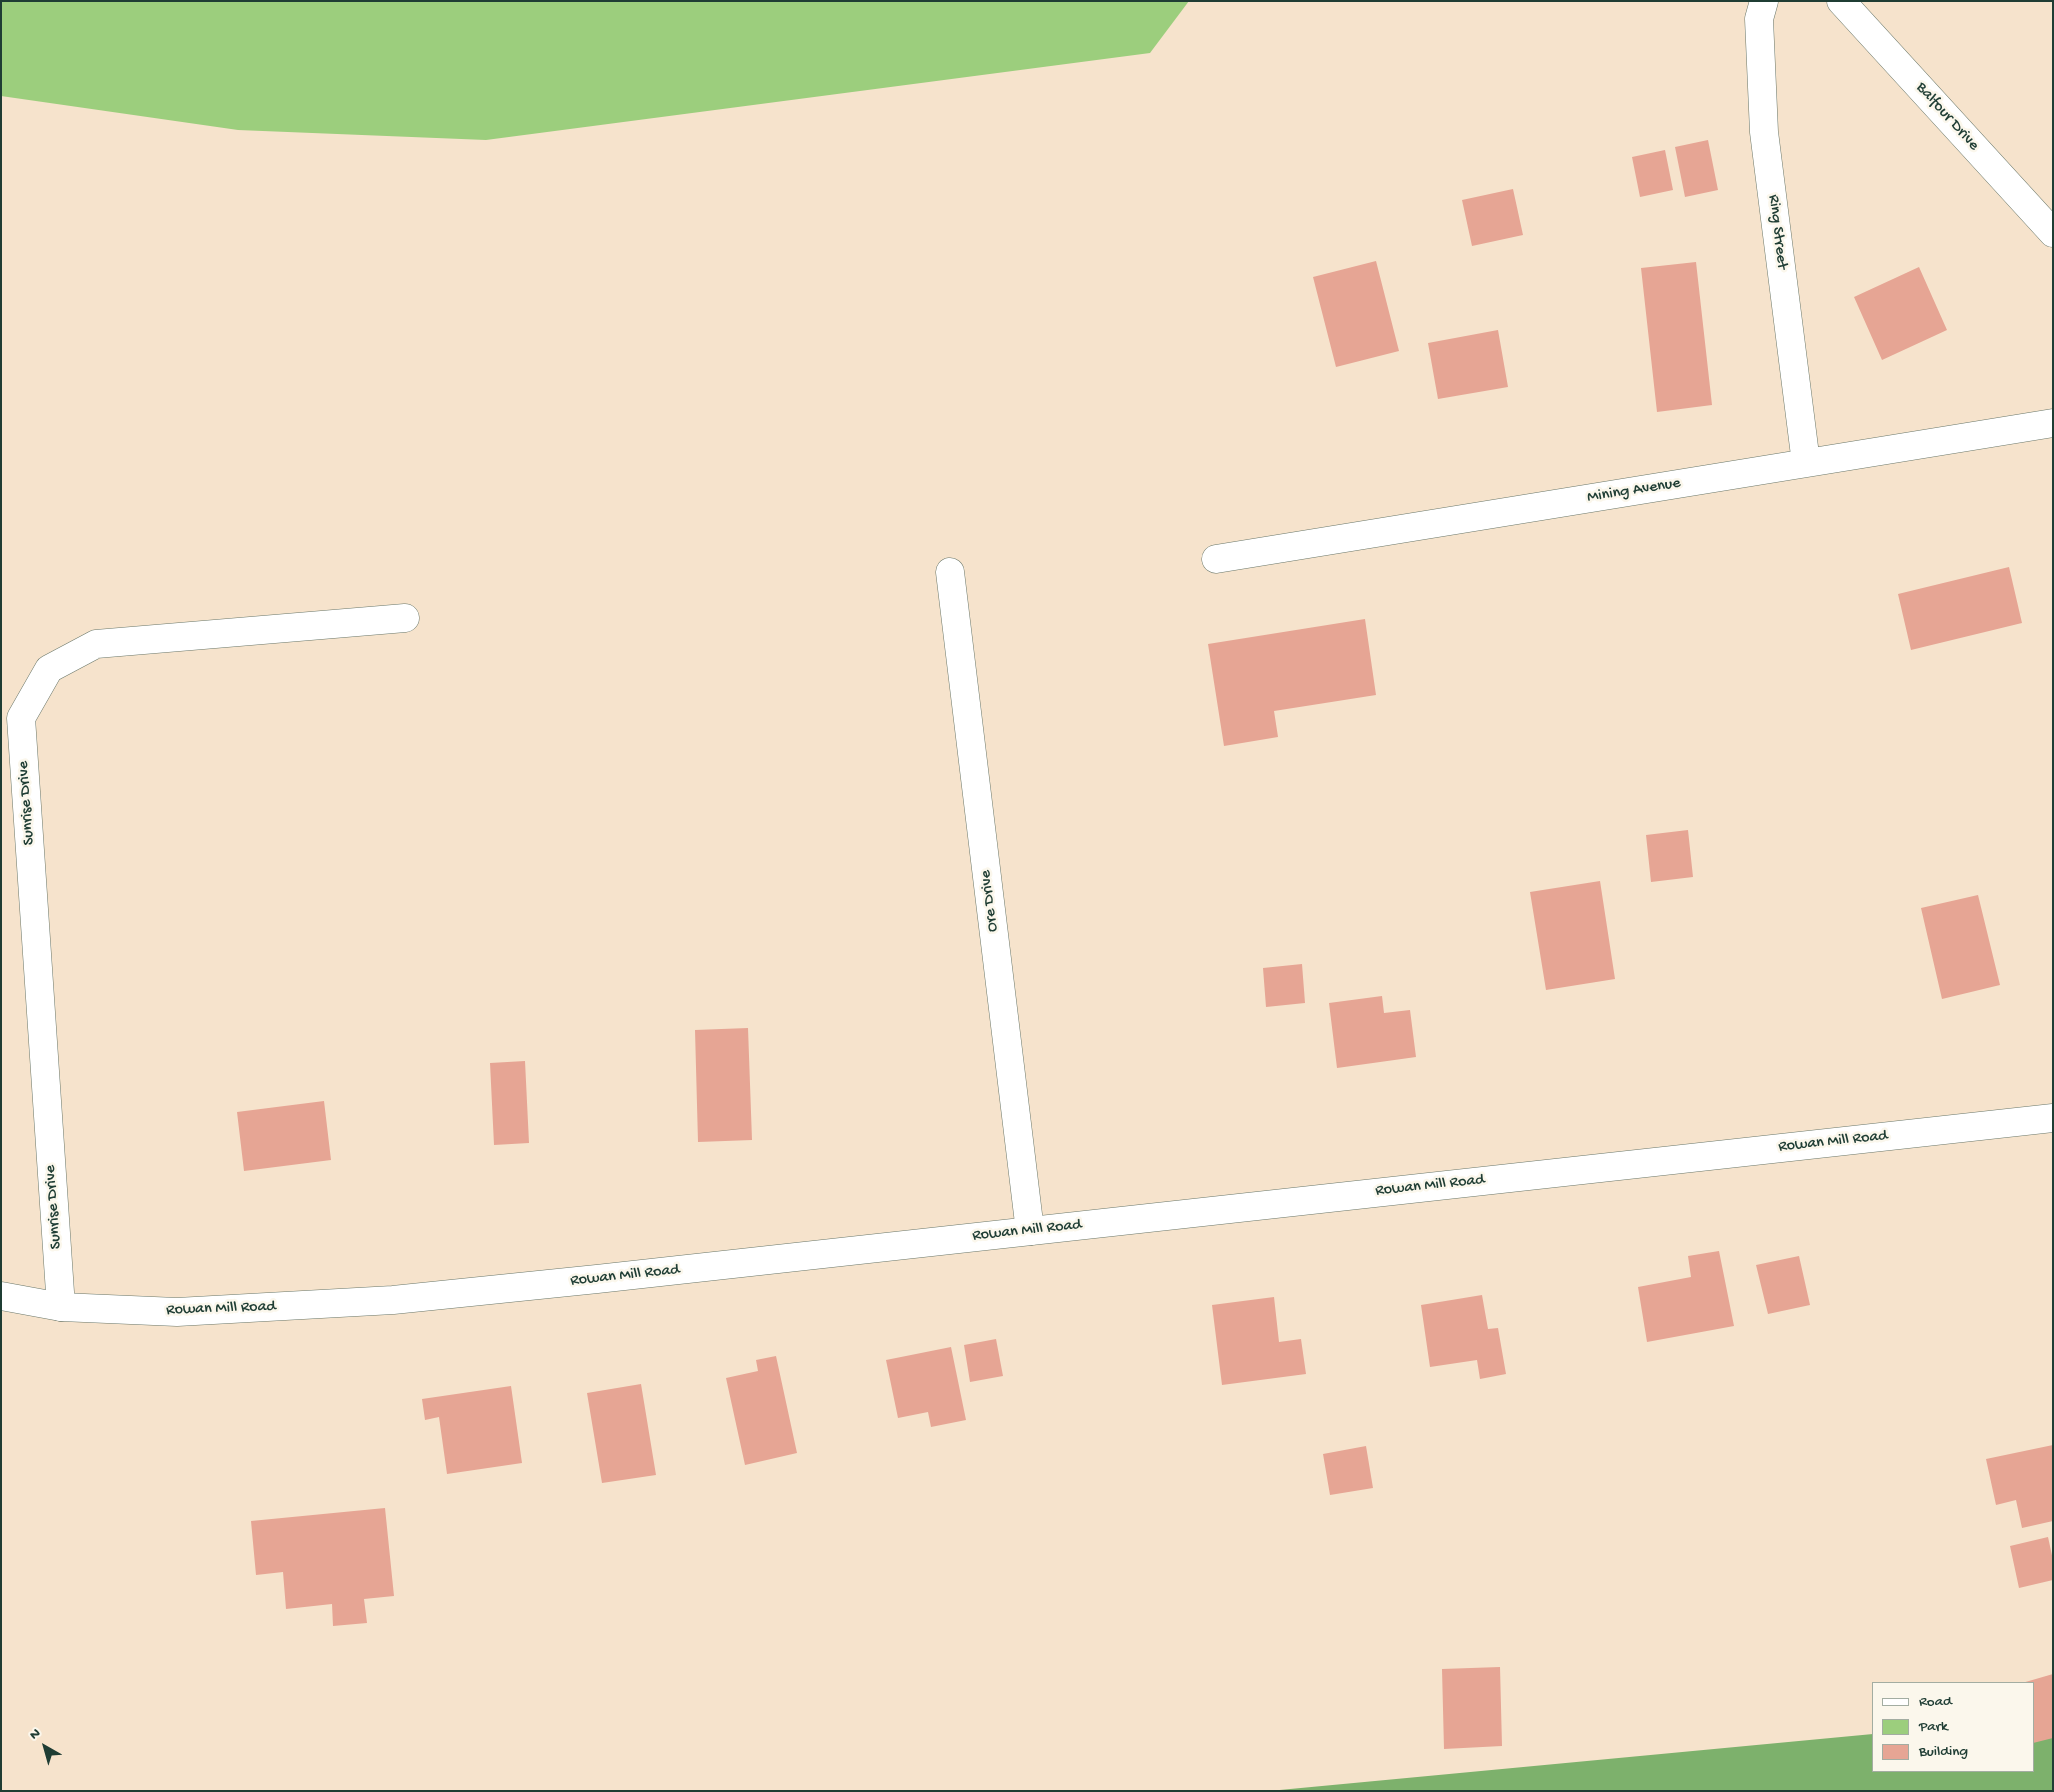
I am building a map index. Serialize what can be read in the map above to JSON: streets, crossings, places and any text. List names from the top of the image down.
{
  "streets": {
    "street": [
      "Balfour Drive",
      "Ring Street",
      "Mining Avenue",
      "Sunrise Drive",
      "Ore Drive",
      "Rowan Mill Road"
    ]
  },
  "crossings": [
    ["Ring Street", "Mining Avenue"],
    ["Sunrise Drive", "Rowan Mill Road"],
    ["Ore Drive", "Rowan Mill Road"]
  ],
  "legend": ["Road", "Park", "Building"],
  "north": "top left"
}
